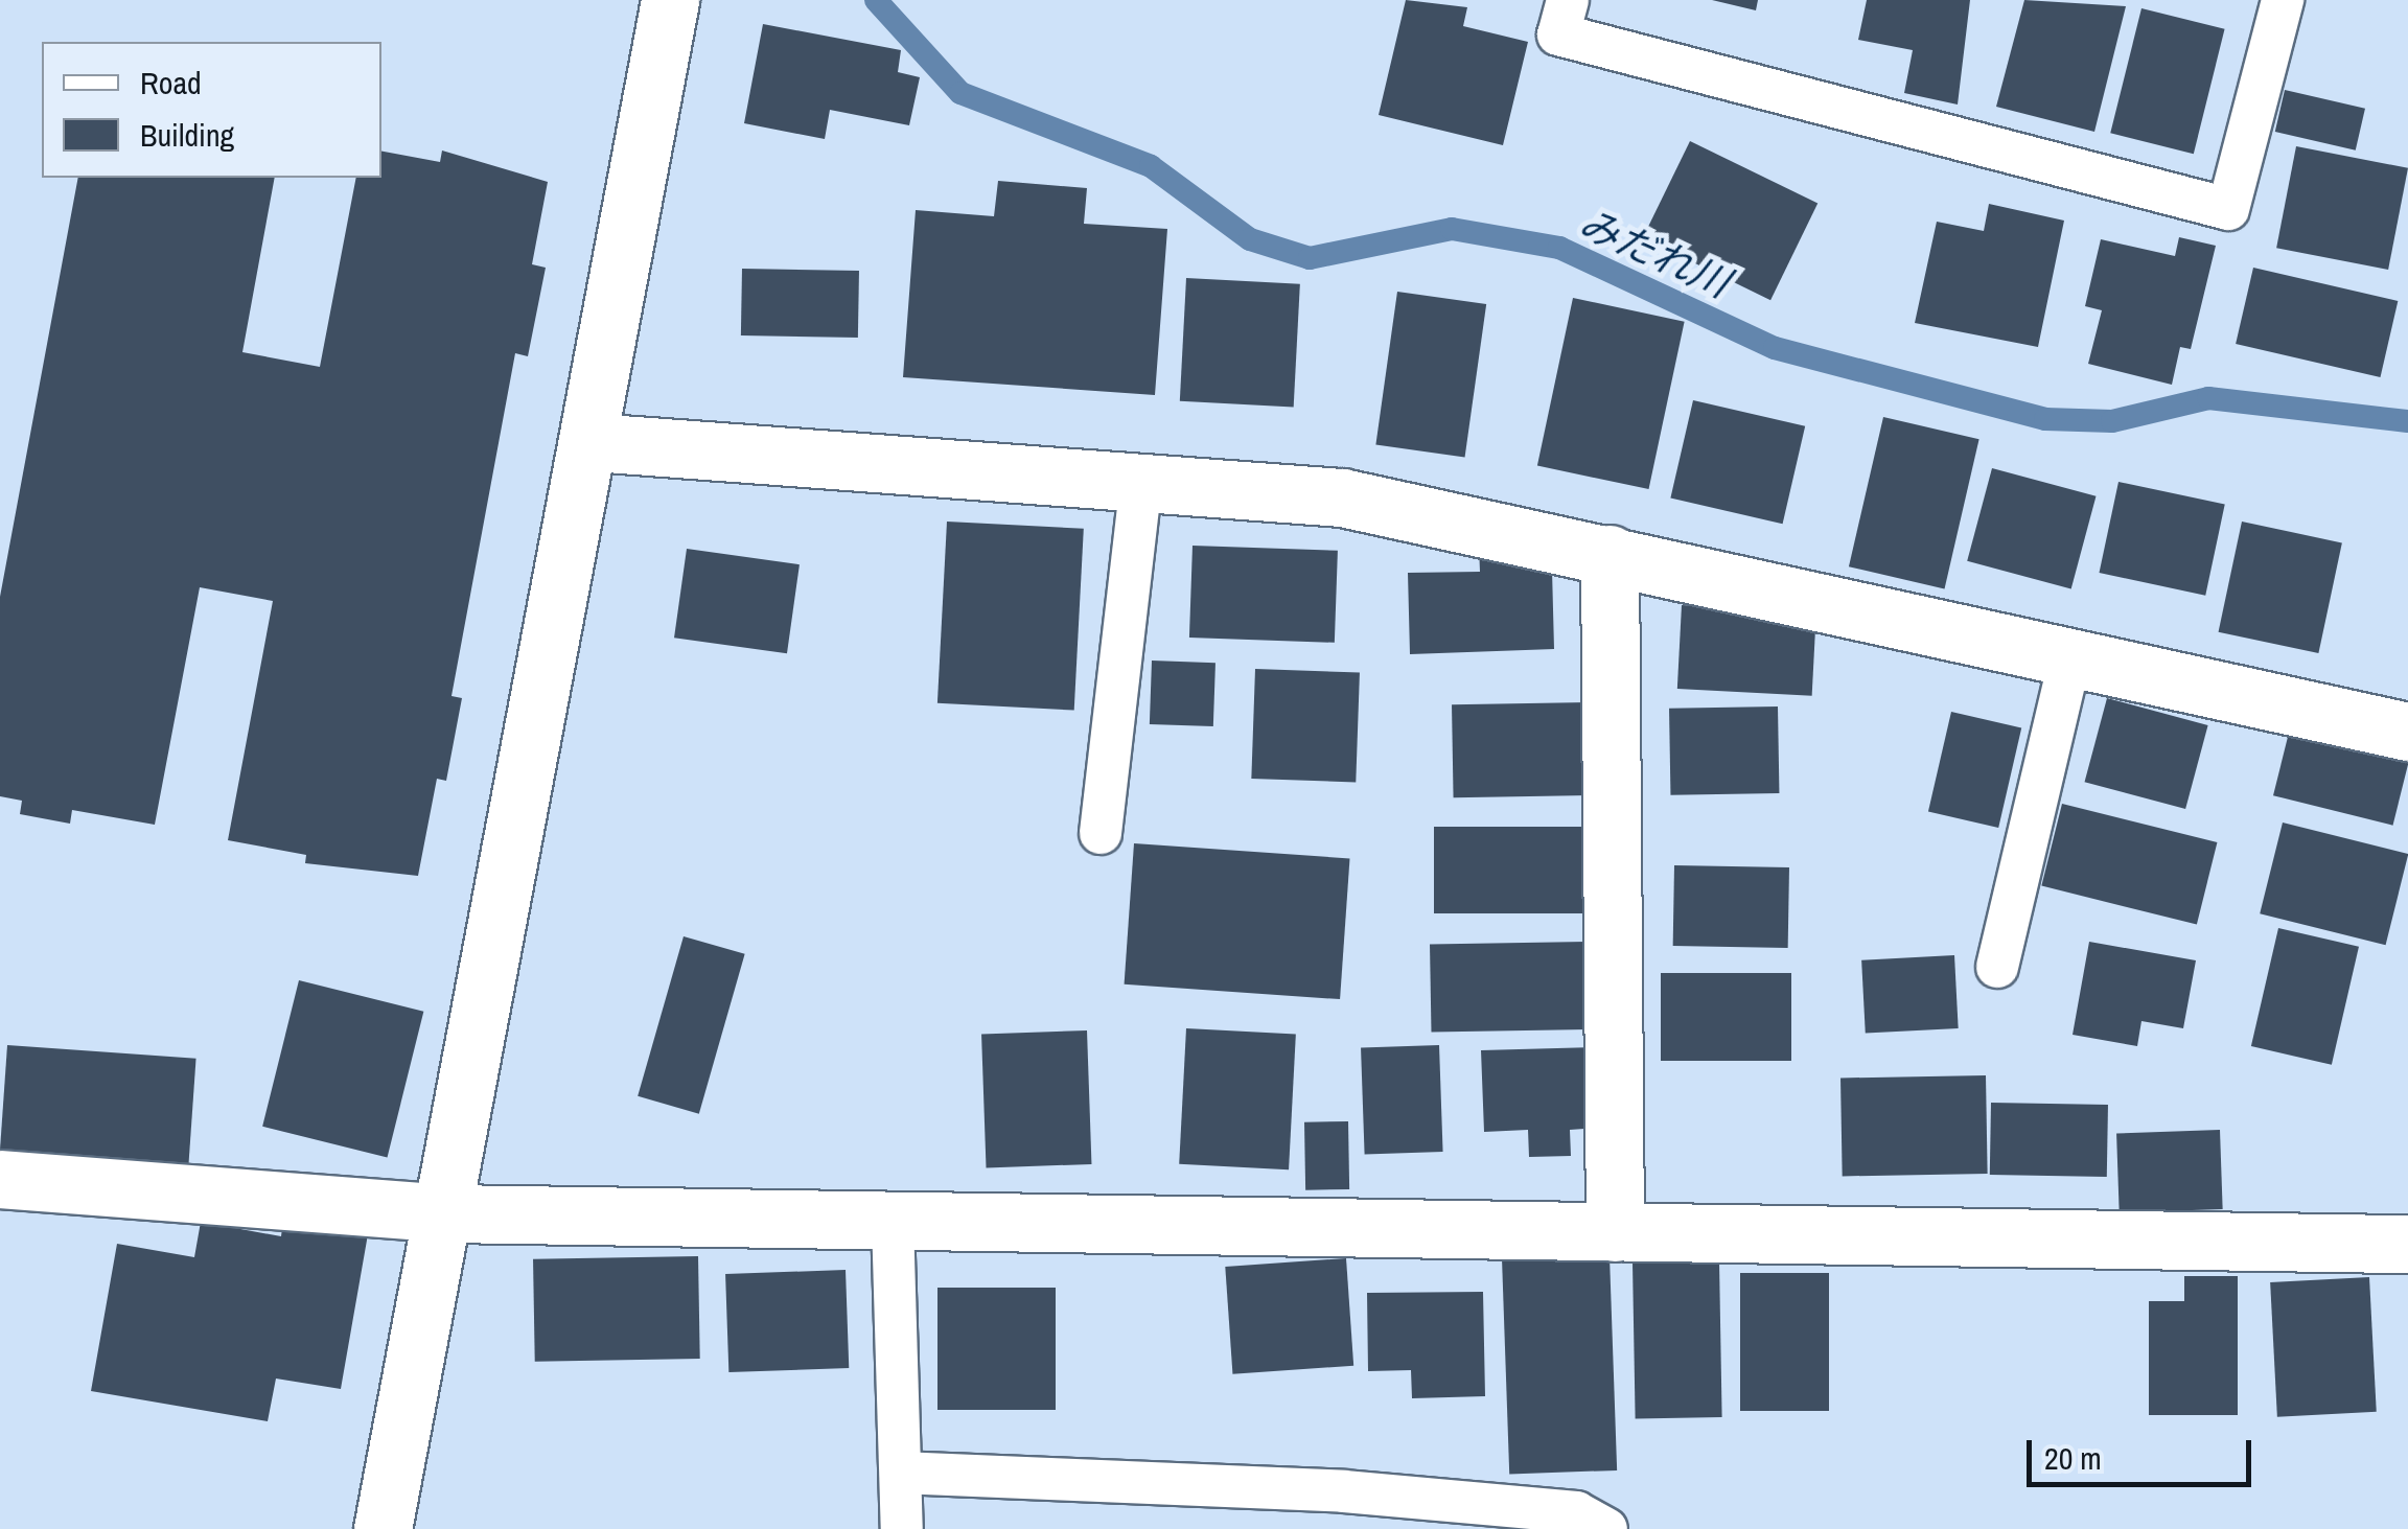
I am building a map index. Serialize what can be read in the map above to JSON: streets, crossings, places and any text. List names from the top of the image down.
{
  "water": ["みだれ川"],
  "legend": ["Road", "Building"],
  "scale_bar": "20 m"
}
